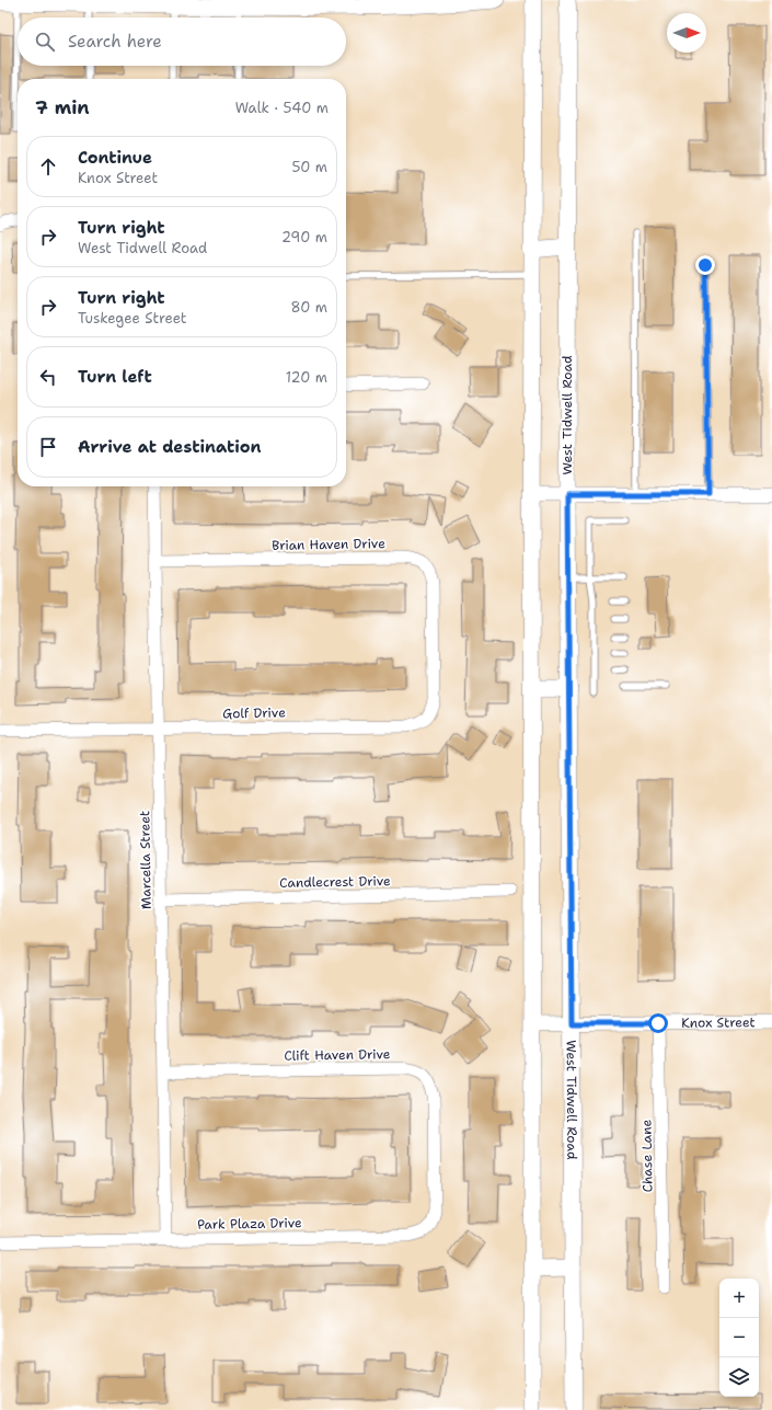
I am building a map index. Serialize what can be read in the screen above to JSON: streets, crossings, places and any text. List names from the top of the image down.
{
  "streets": {
    "main road": ["West Tidwell Road"],
    "street": [
      "Brian Haven Drive",
      "Golf Drive",
      "Marcella Street",
      "Candlecrest Drive",
      "Knox Street",
      "Clift Haven Drive",
      "Chase Lane",
      "Park Plaza Drive"
    ]
  },
  "crossings": [
    ["West Tidwell Road", "Knox Street"],
    ["Brian Haven Drive", "Golf Drive"],
    ["Brian Haven Drive", "Marcella Street"],
    ["Golf Drive", "Marcella Street"],
    ["Marcella Street", "Candlecrest Drive"],
    ["Marcella Street", "Clift Haven Drive"],
    ["Marcella Street", "Park Plaza Drive"],
    ["Knox Street", "Chase Lane"],
    ["Clift Haven Drive", "Park Plaza Drive"]
  ],
  "north": "right",
  "page": {
    "search": "Search here",
    "heading": ["7 min", "Walk · 540 m"],
    "list": [
      ["Continue", "Knox Street", "50 m"],
      ["Turn right", "West Tidwell Road", "290 m"],
      ["Turn right", "Tuskegee Street", "80 m"],
      ["Turn left", "120 m"],
      "Arrive at destination"
    ],
    "map_buttons": ["+", "−"]
  }
}
